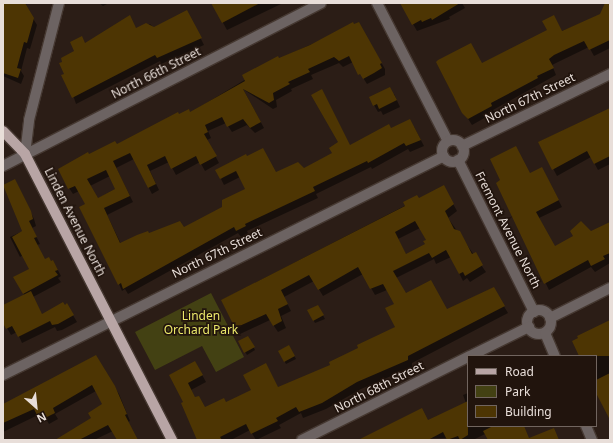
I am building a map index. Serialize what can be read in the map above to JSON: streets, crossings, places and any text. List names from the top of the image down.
{
  "streets": {
    "main road": ["Linden Avenue North"],
    "street": [
      "North 66th Street",
      "North 67th Street",
      "Fremont Avenue North",
      "North 68th Street"
    ]
  },
  "crossings": [
    ["North 66th Street", "Linden Avenue North"],
    ["North 67th Street", "Linden Avenue North"],
    ["North 67th Street", "Fremont Avenue North"],
    ["Fremont Avenue North", "North 68th Street"]
  ],
  "parks": ["Linden Orchard Park"],
  "legend": ["Road", "Park", "Building"],
  "north": "bottom right"
}
